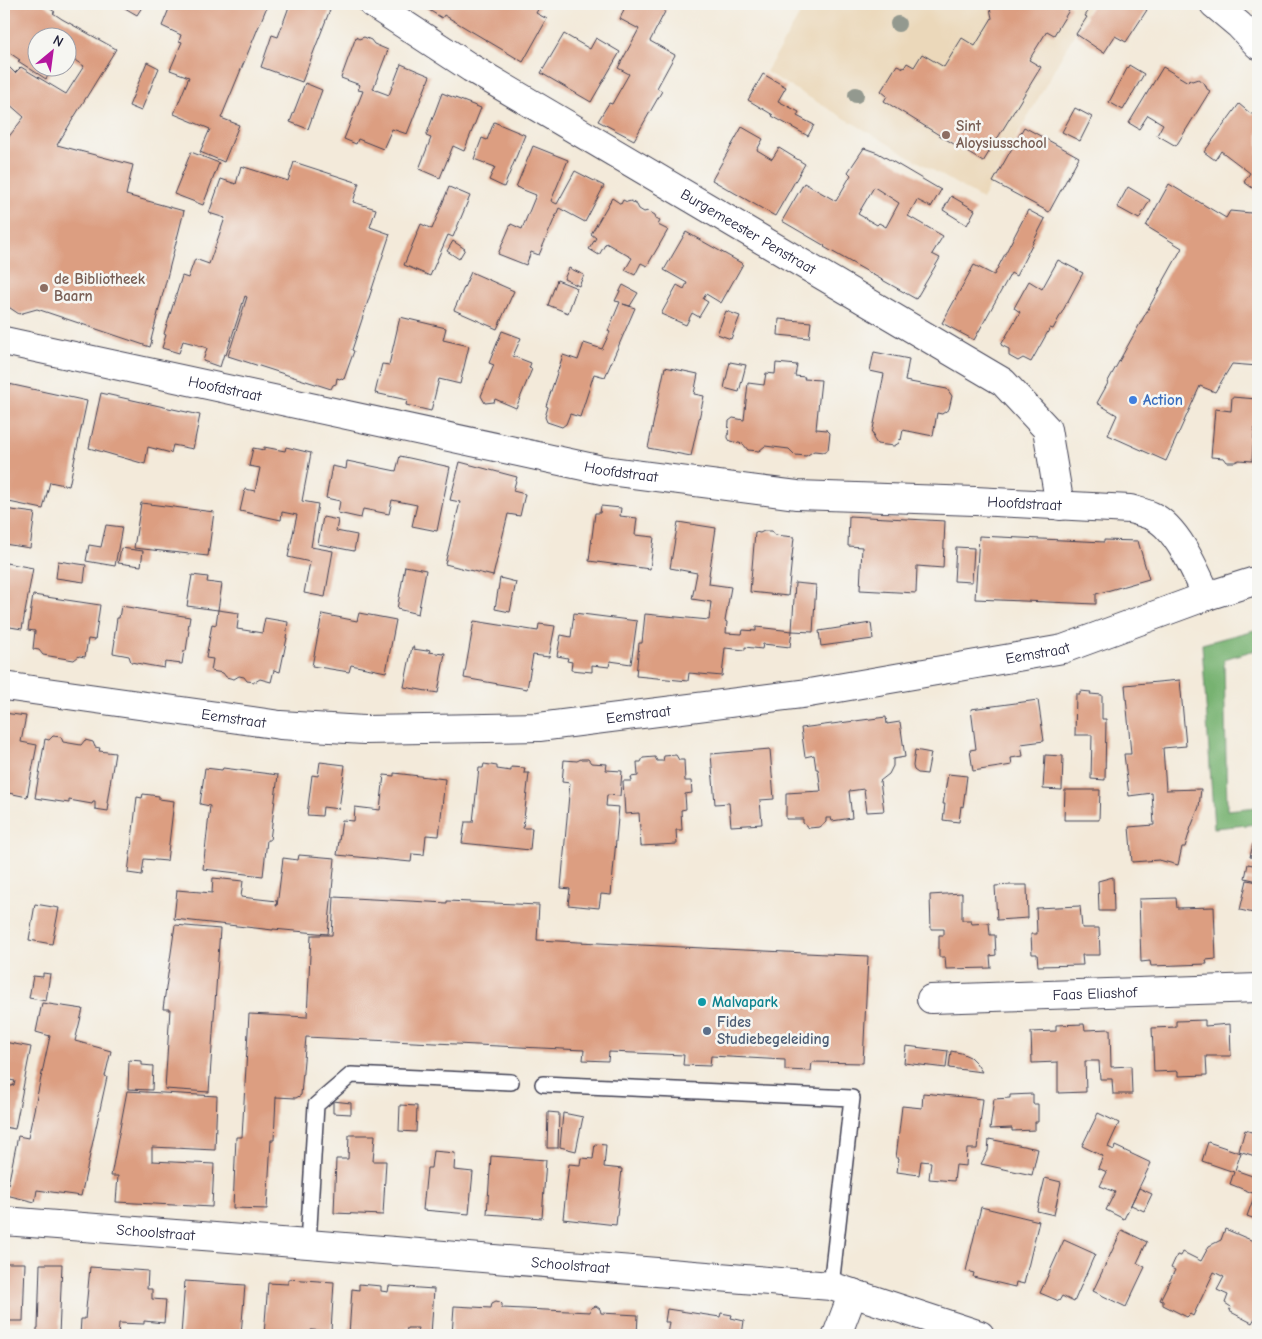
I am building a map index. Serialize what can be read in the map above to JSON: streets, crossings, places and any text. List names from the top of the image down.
{
  "streets": {
    "street": [
      "Burgemeester Penstraat",
      "Hoofdstraat",
      "Eemstraat",
      "Faas Eliashof",
      "Schoolstraat"
    ]
  },
  "crossings": [
    ["Burgemeester Penstraat", "Hoofdstraat"],
    ["Hoofdstraat", "Eemstraat"]
  ],
  "places": [
    "Sint Aloysiusschool",
    "de Bibliotheek Baarn",
    "Action",
    "Malvapark",
    "Fides Studiebegeleiding"
  ],
  "north": "top right"
}
